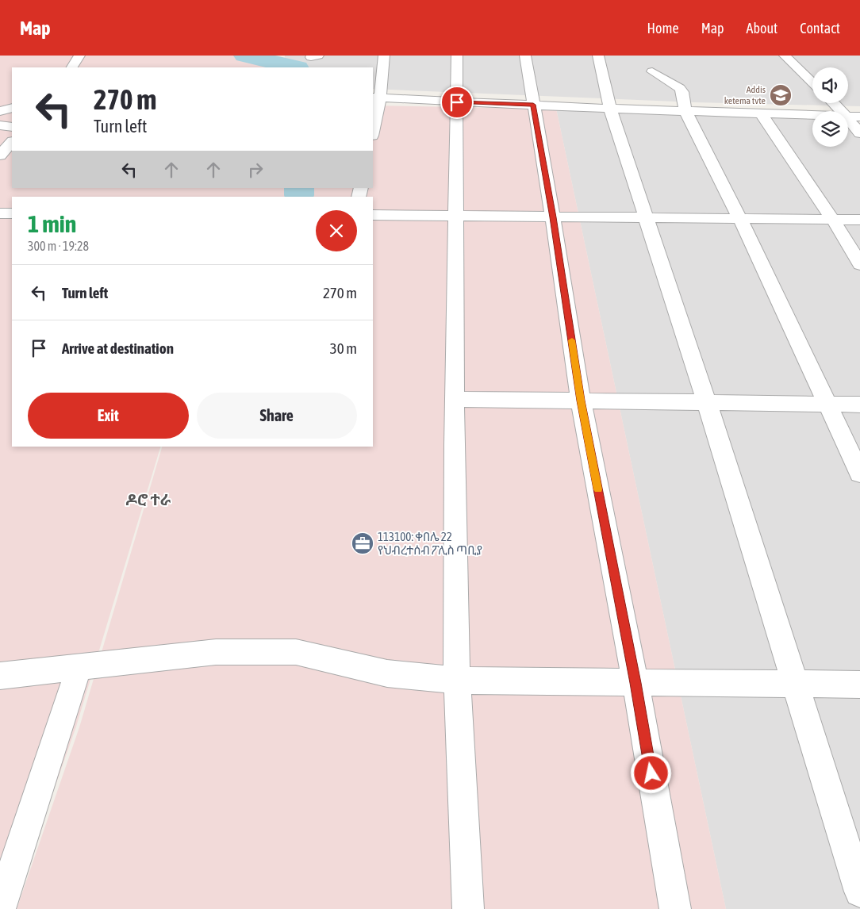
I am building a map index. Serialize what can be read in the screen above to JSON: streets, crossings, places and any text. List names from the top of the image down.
{
  "districts": ["ዶሮ ተራ"],
  "places": {
    "school or university": ["Addis ketema tvte"],
    "office": ["113100: ቀበሌ 22 የህብረተሰብ ፖሊስ ጣቢያ"]
  },
  "page": {
    "header": "Map",
    "nav": [
      "Home",
      "Map",
      "About",
      "Contact"
    ],
    "turn": ["270 m", "Turn left"],
    "heading": ["1 min", "300 m · 19:28"],
    "list": [
      {
        "name": "Turn left",
        "value": "270 m"
      },
      {
        "name": "Arrive at destination",
        "value": "30 m"
      }
    ],
    "buttons": ["Exit", "Share"]
  }
}
